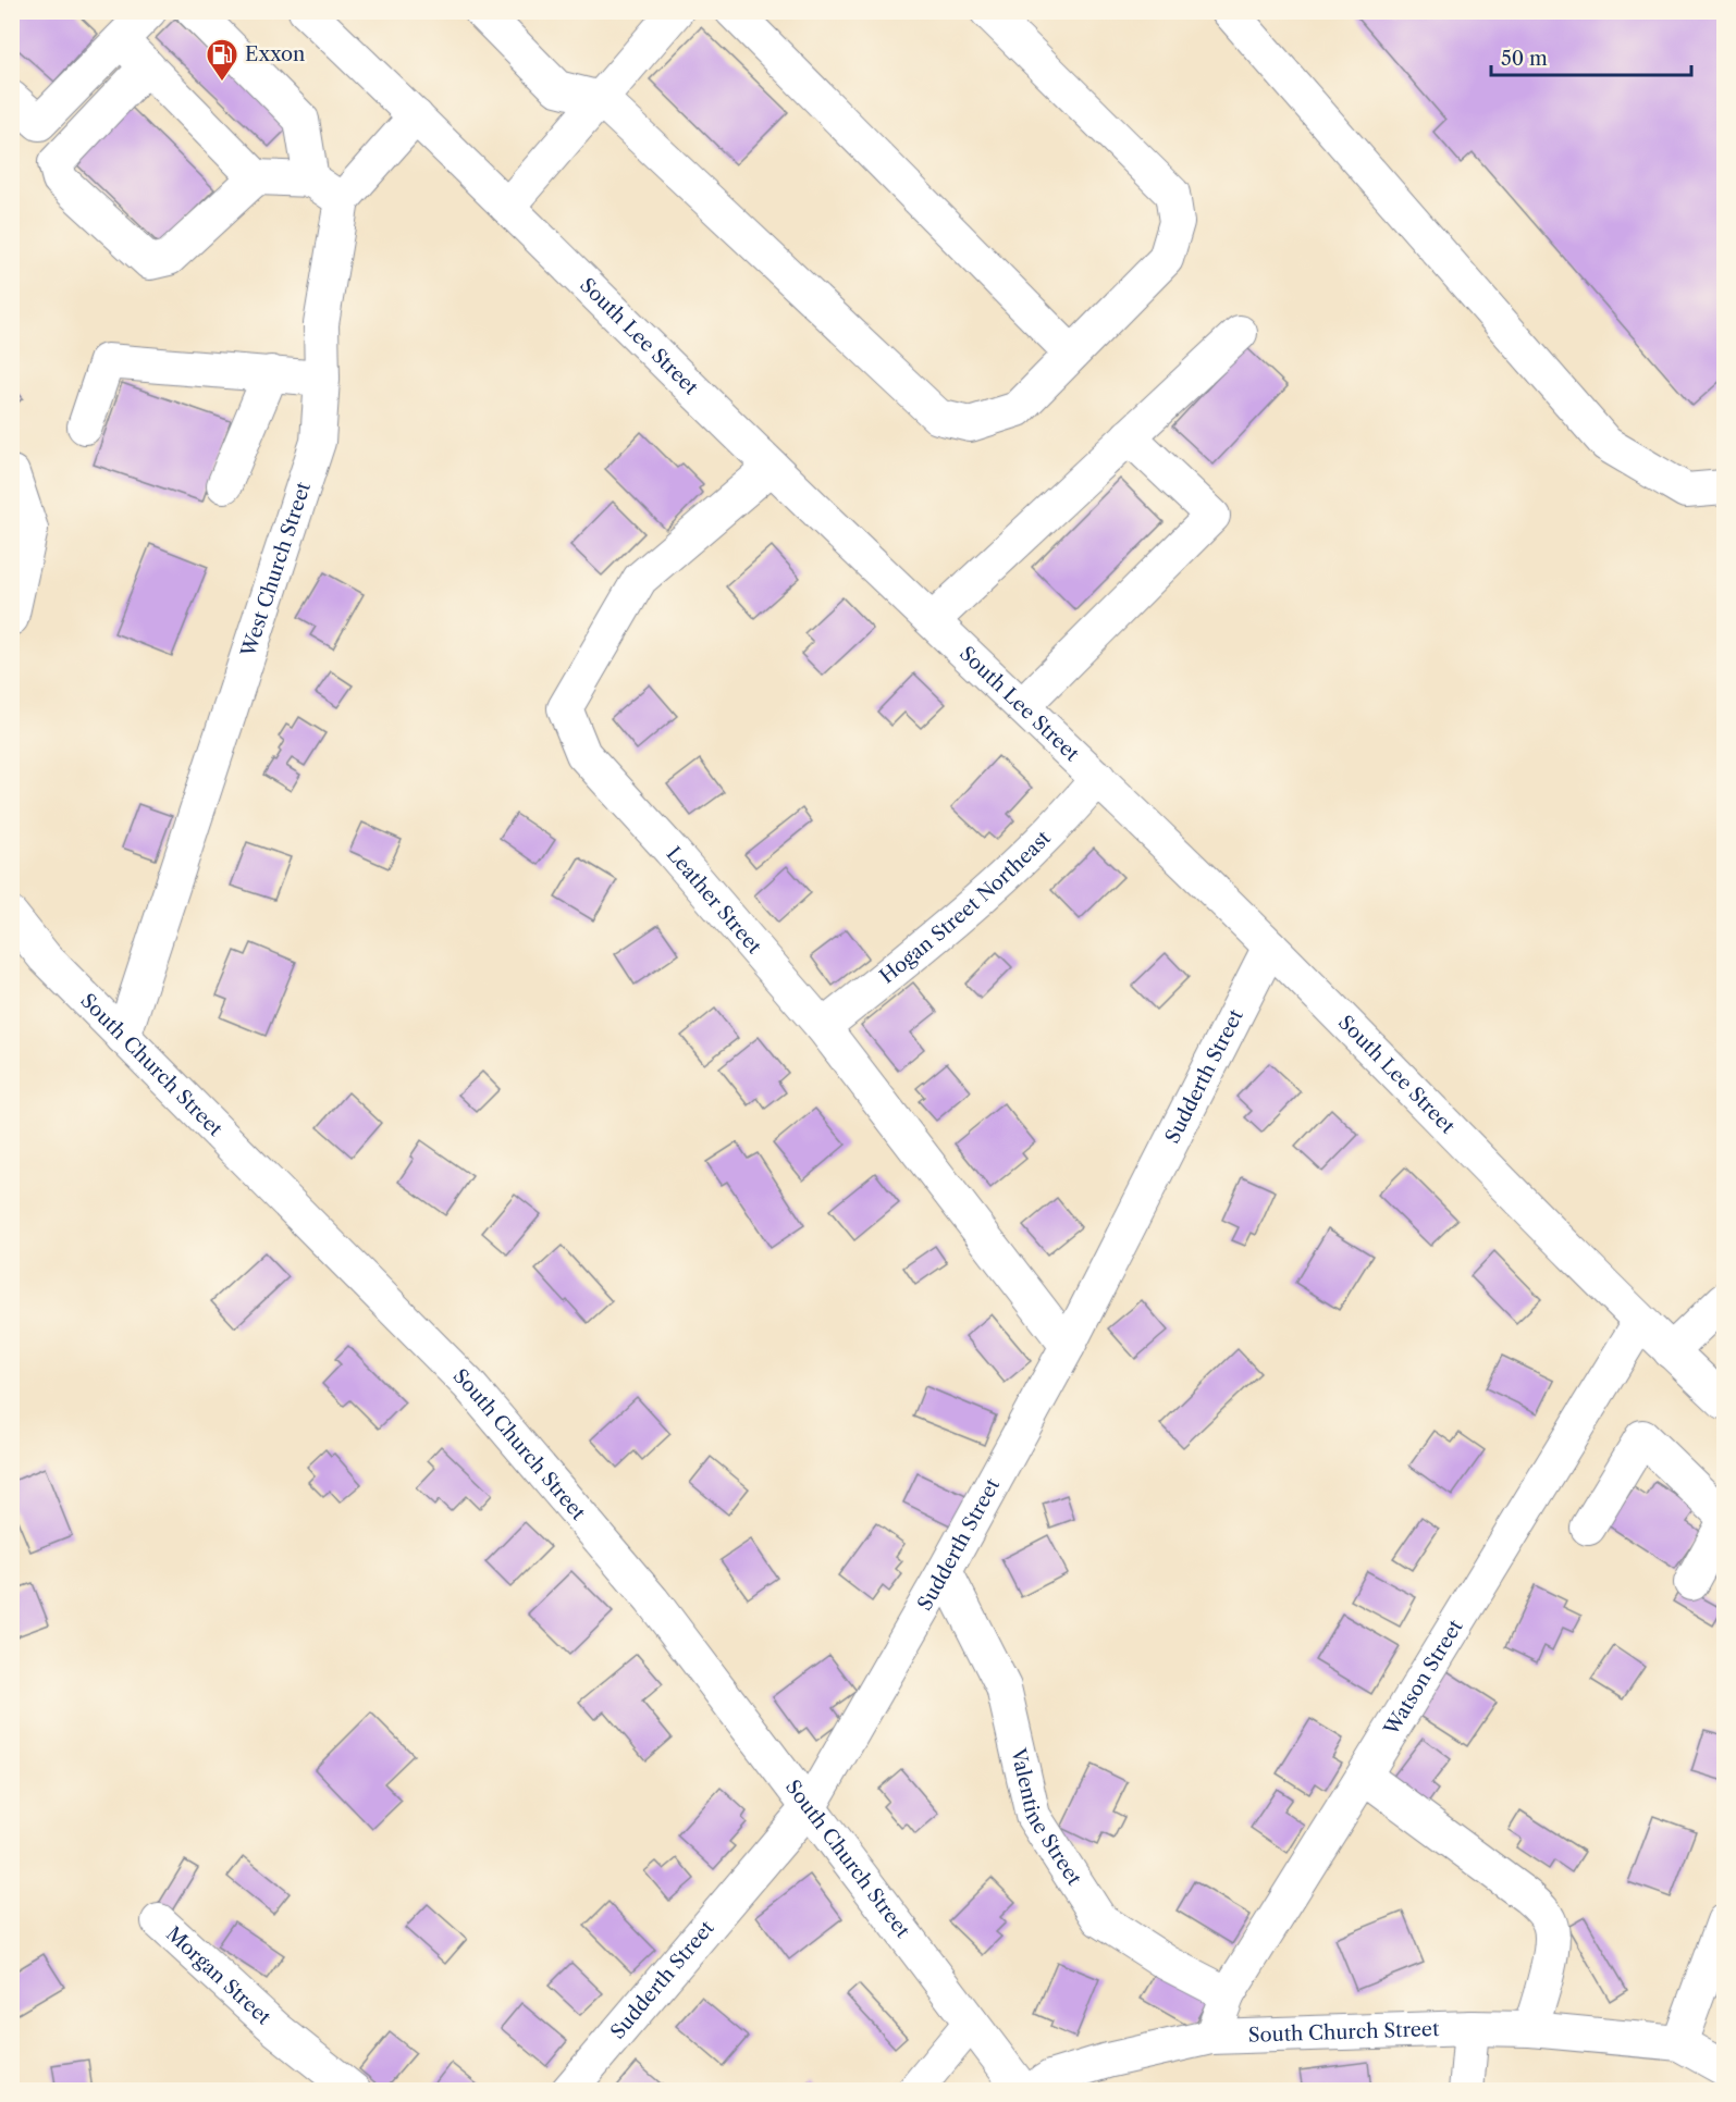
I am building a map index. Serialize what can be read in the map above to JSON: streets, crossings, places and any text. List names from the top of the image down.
{
  "streets": {
    "street": [
      "South Lee Street",
      "West Church Street",
      "Leather Street",
      "Hogan Street Northeast",
      "South Church Street",
      "Sudderth Street",
      "Watson Street",
      "Valentine Street",
      "Morgan Street"
    ]
  },
  "crossings": [
    ["South Lee Street", "Leather Street"],
    ["South Lee Street", "Hogan Street Northeast"],
    ["South Lee Street", "Sudderth Street"],
    ["South Lee Street", "Watson Street"],
    ["West Church Street", "South Church Street"],
    ["Leather Street", "Hogan Street Northeast"],
    ["Leather Street", "Sudderth Street"],
    ["South Church Street", "Sudderth Street"],
    ["South Church Street", "Watson Street"],
    ["Sudderth Street", "Valentine Street"],
    ["Watson Street", "Valentine Street"]
  ],
  "places": {
    "fuel station": ["Exxon"]
  },
  "scale_bar": "50 m"
}
